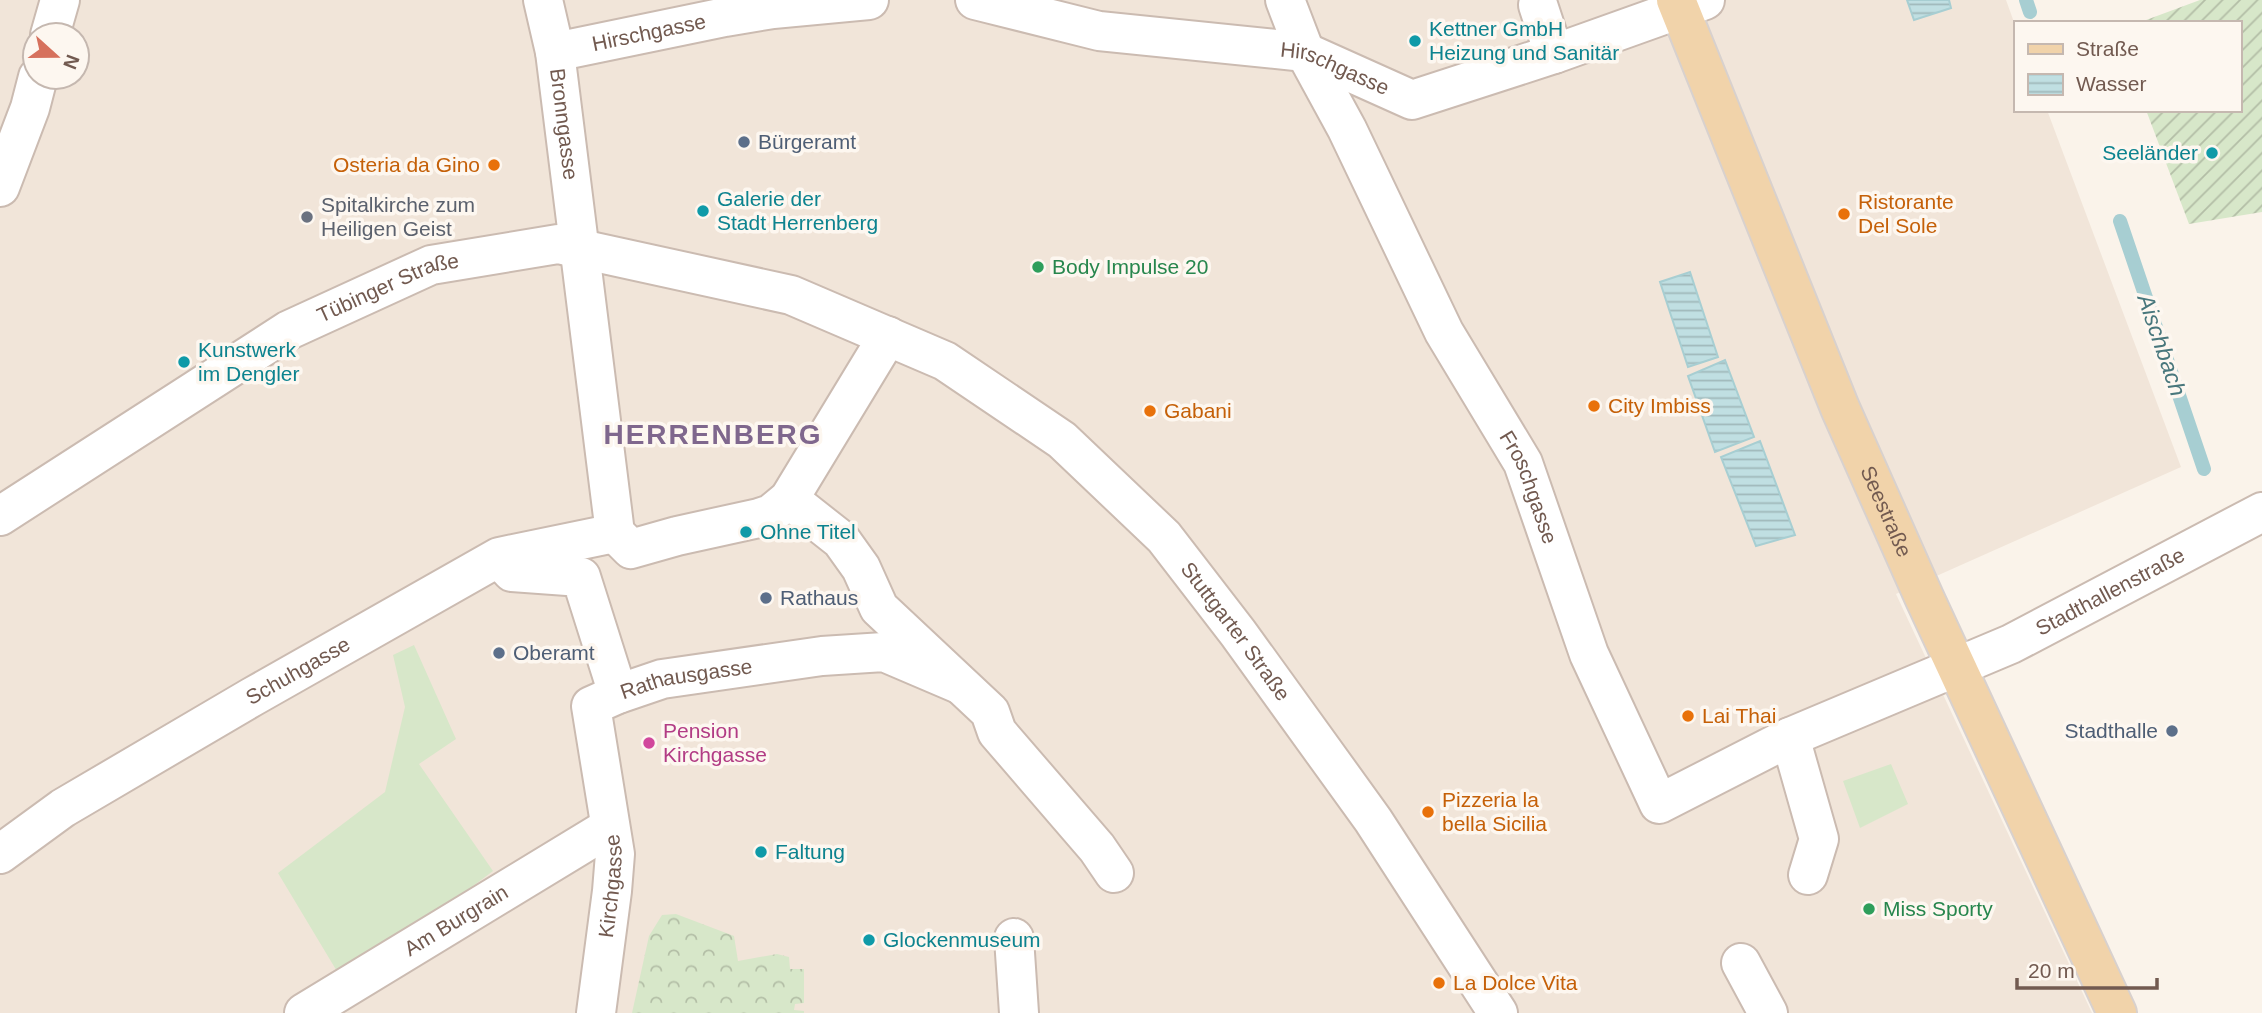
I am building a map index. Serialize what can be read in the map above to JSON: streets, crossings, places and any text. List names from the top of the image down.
{
  "streets": {
    "main road": ["Seestraße"],
    "street": [
      "Hirschgasse",
      "Bronngasse",
      "Tübinger Straße",
      "Froschgasse",
      "Stadthallenstraße",
      "Stuttgarter Straße",
      "Schuhgasse",
      "Rathausgasse",
      "Kirchgasse",
      "Am Burgrain"
    ]
  },
  "crossings": [
    ["Hirschgasse", "Bronngasse"],
    ["Hirschgasse", "Froschgasse"],
    ["Hirschgasse", "Seestraße"],
    ["Bronngasse", "Tübinger Straße"],
    ["Bronngasse", "Schuhgasse"],
    ["Tübinger Straße", "Stuttgarter Straße"],
    ["Froschgasse", "Stadthallenstraße"],
    ["Seestraße", "Stadthallenstraße"],
    ["Schuhgasse", "Rathausgasse"],
    ["Rathausgasse", "Kirchgasse"],
    ["Kirchgasse", "Am Burgrain"]
  ],
  "districts": ["HERRENBERG"],
  "water": ["Aischbach"],
  "places": [
    "Kettner GmbH Heizung und Sanitär",
    "Bürgeramt",
    "Seeländer",
    "Osteria da Gino",
    "Galerie der Stadt Herrenberg",
    "Ristorante Del Sole",
    "Spitalkirche zum Heiligen Geist",
    "Body Impulse 20",
    "Kunstwerk im Dengler",
    "City Imbiss",
    "Gabani",
    "Ohne Titel",
    "Rathaus",
    "Oberamt",
    "Lai Thai",
    "Stadthalle",
    "Pension Kirchgasse",
    "Pizzeria la bella Sicilia",
    "Faltung",
    "Miss Sporty",
    "Glockenmuseum",
    "La Dolce Vita"
  ],
  "legend": ["Straße", "Wasser"],
  "scale_bar": "20 m",
  "north": "right"
}
